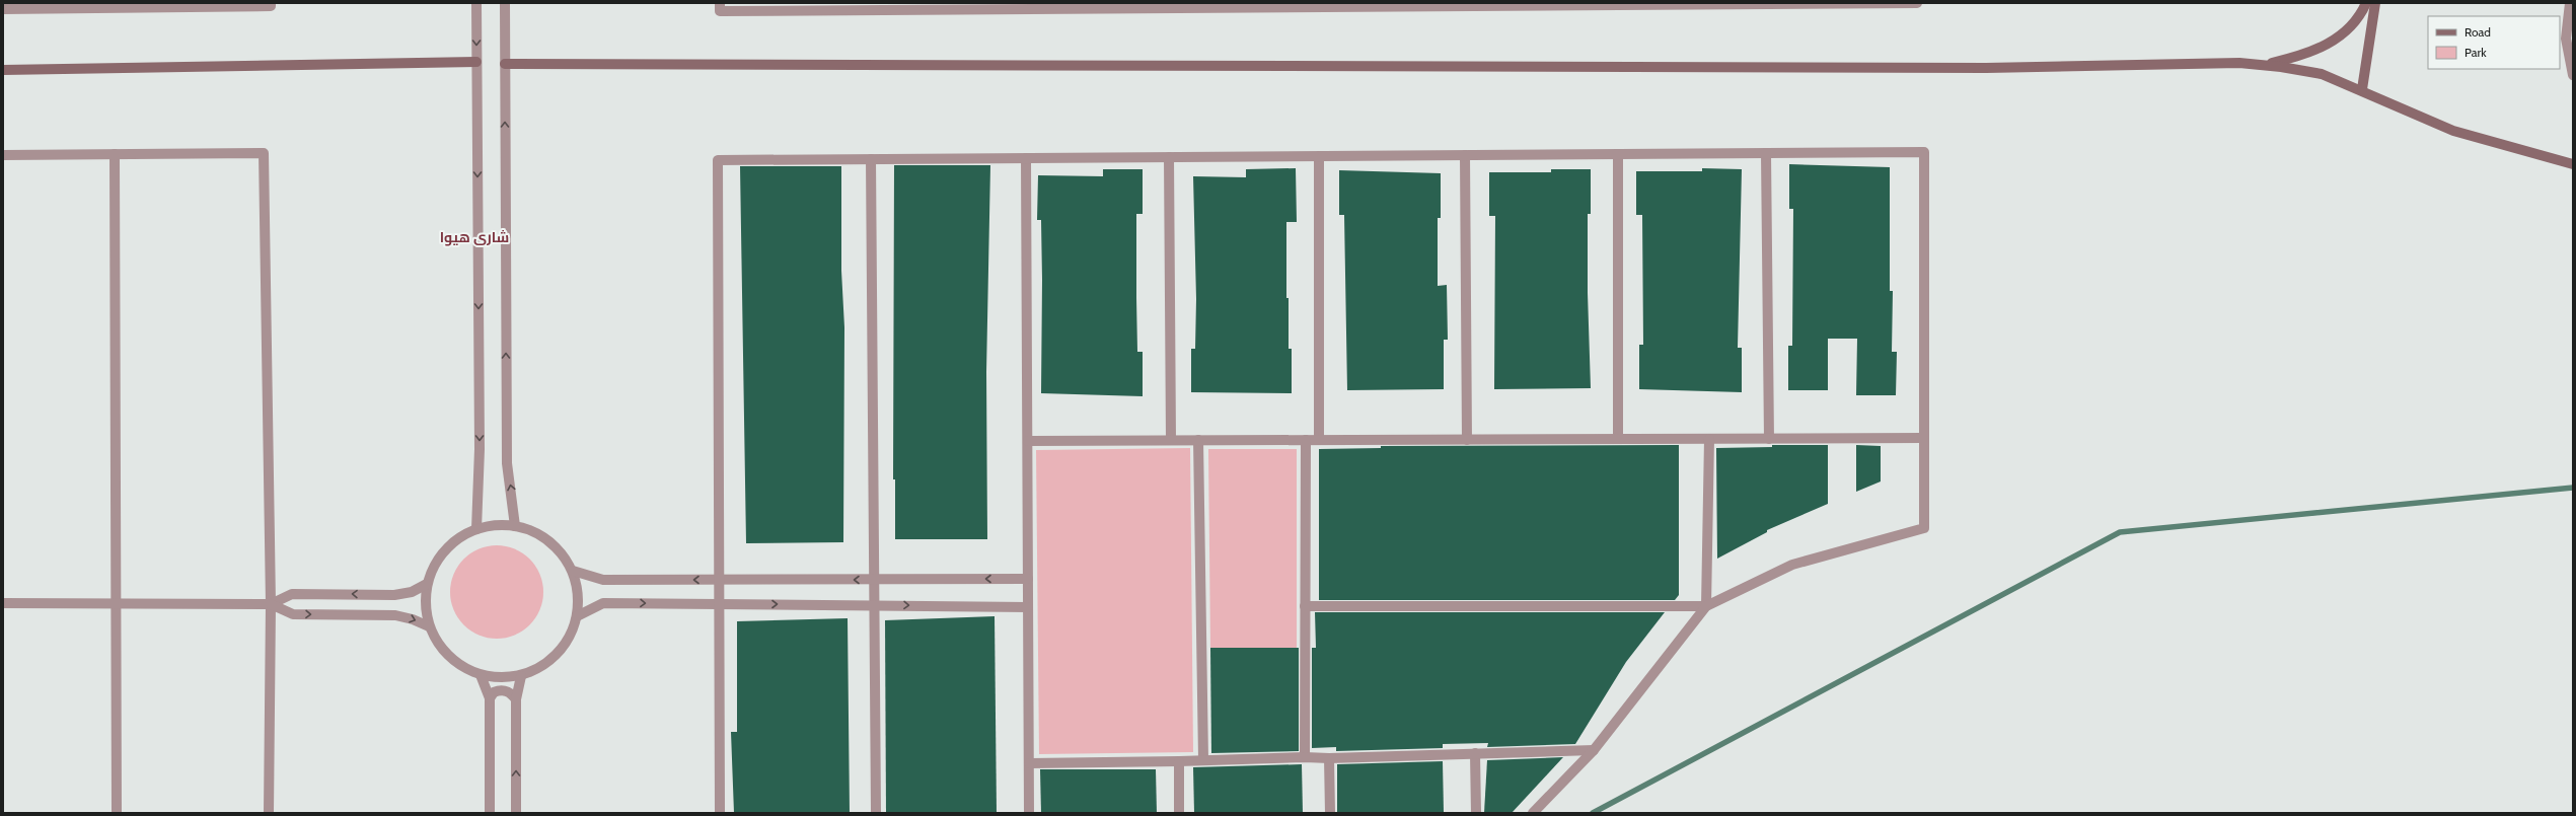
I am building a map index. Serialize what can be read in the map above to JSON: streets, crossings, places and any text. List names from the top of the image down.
{
  "districts": ["شاری هیوا"],
  "legend": ["Road", "Park"]
}
